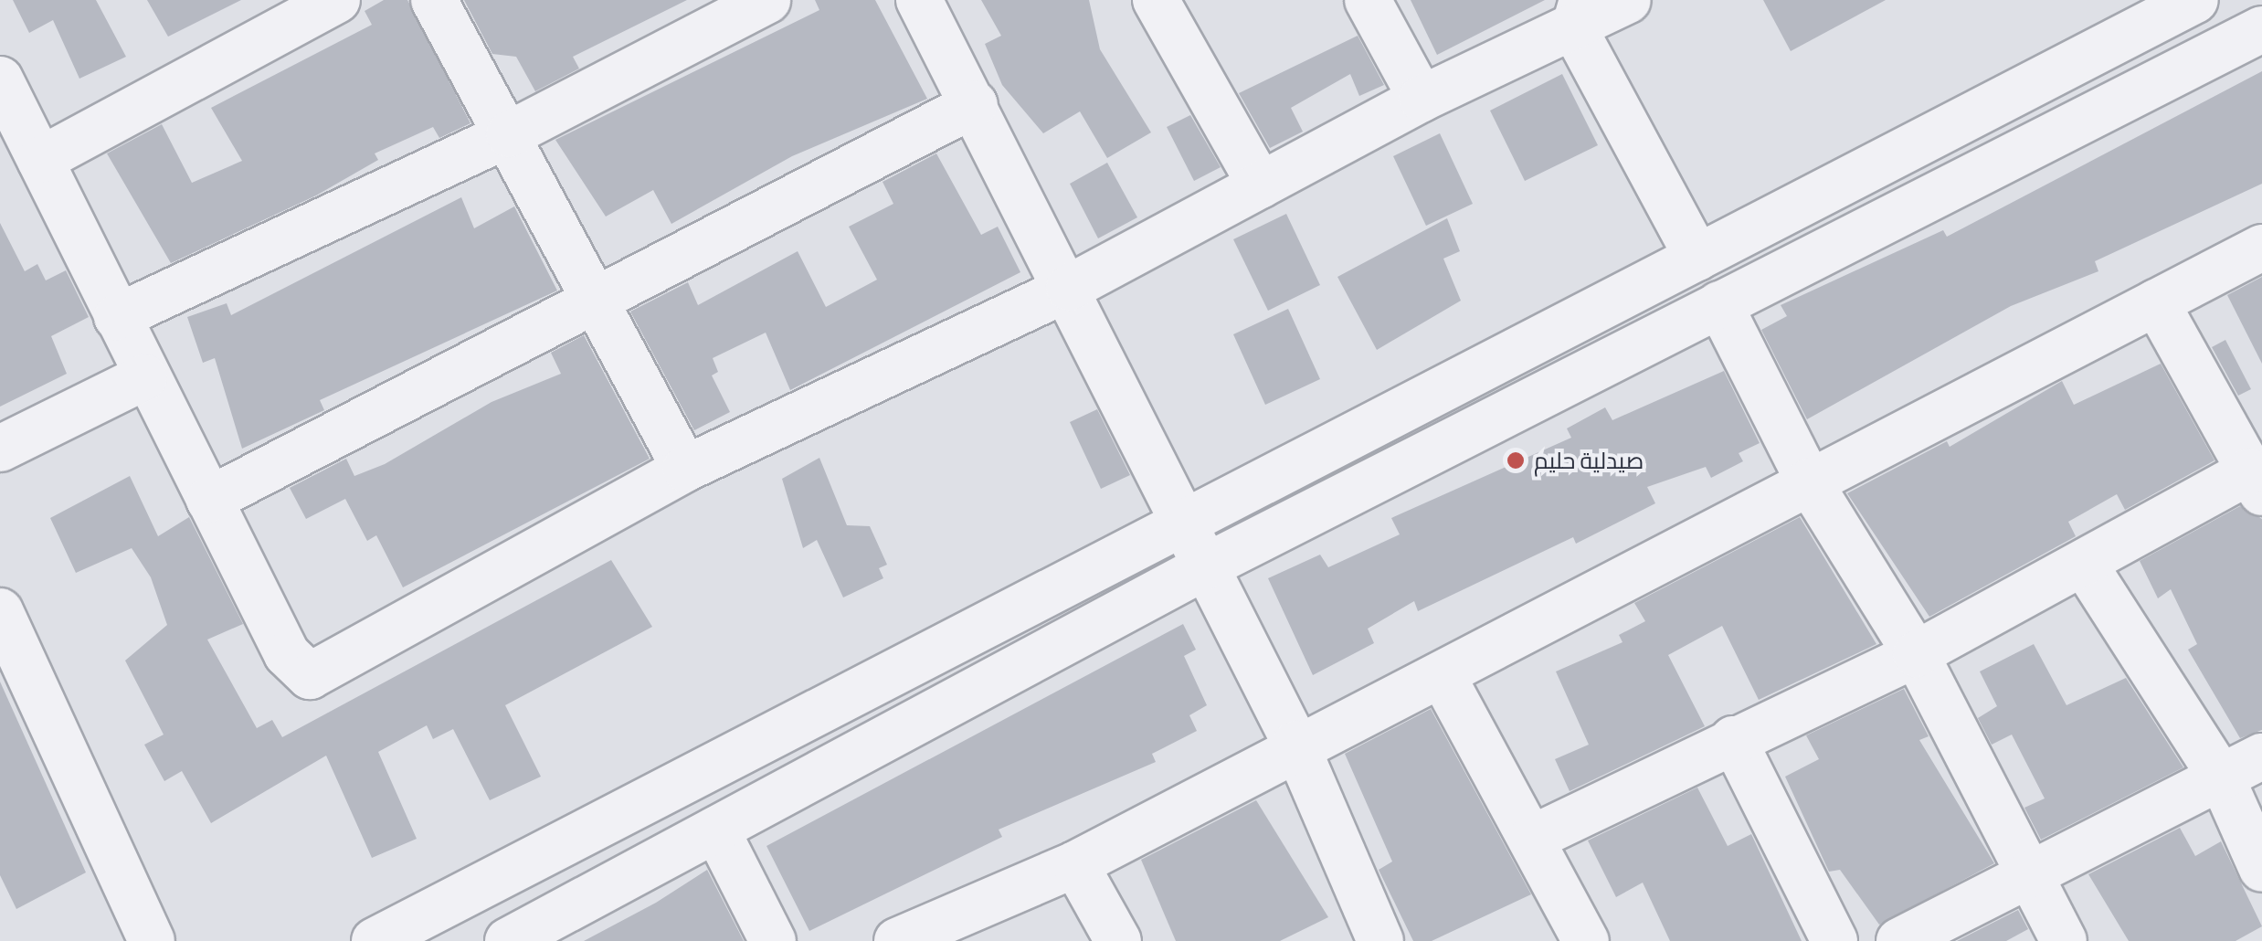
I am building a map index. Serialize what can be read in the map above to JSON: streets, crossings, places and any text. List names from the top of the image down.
{
  "places": ["صيدلية حليم"]
}
